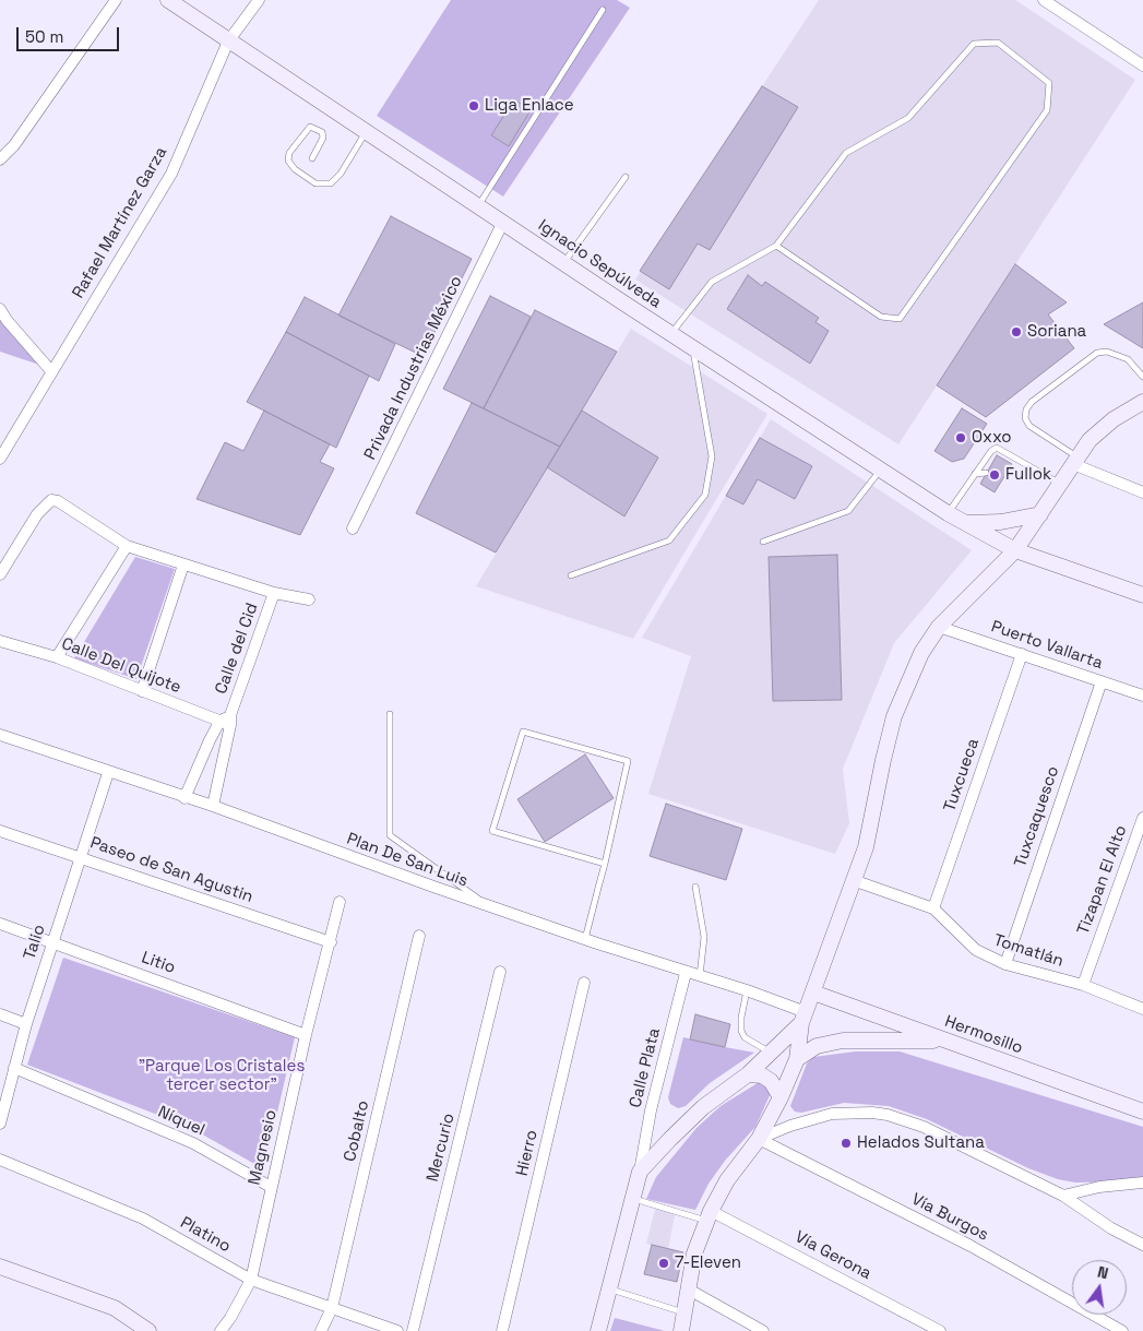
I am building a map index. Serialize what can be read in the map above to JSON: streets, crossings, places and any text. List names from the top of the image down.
{
  "streets": {
    "main road": ["Ignacio Sepúlveda", "Hermosillo"],
    "street": [
      "Rafael Martínez Garza",
      "Privada Industrias México",
      "Puerto Vallarta",
      "Calle del Cid",
      "Calle Del Quijote",
      "Tuxcueca",
      "Tuxcaquesco",
      "Plan De San Luis",
      "Paseo de San Agustin",
      "Tizapan El Alto",
      "Talio",
      "Tomatlán",
      "Litio",
      "Calle Plata",
      "Níquel",
      "Cobalto",
      "Magnesio",
      "Mercurio",
      "Hierro",
      "Vía Burgos",
      "Platino",
      "Vía Gerona"
    ]
  },
  "crossings": [
    ["Rafael Martínez Garza", "Ignacio Sepúlveda"],
    ["Ignacio Sepúlveda", "Privada Industrias México"],
    ["Puerto Vallarta", "Tuxcueca"],
    ["Puerto Vallarta", "Tuxcaquesco"],
    ["Calle del Cid", "Calle Del Quijote"],
    ["Calle del Cid", "Plan De San Luis"],
    ["Tuxcueca", "Tomatlán"],
    ["Tuxcaquesco", "Tomatlán"],
    ["Plan De San Luis", "Talio"],
    ["Plan De San Luis", "Calle Plata"],
    ["Paseo de San Agustin", "Talio"],
    ["Paseo de San Agustin", "Magnesio"],
    ["Tizapan El Alto", "Tomatlán"],
    ["Talio", "Litio"],
    ["Talio", "Níquel"],
    ["Litio", "Magnesio"],
    ["Níquel", "Magnesio"],
    ["Cobalto", "Platino"],
    ["Magnesio", "Platino"]
  ],
  "parks": ["\"Parque Los Cristales tercer sector\""],
  "places": [
    "Liga Enlace",
    "Soriana",
    "Oxxo",
    "Fullok",
    "Helados Sultana",
    "7-Eleven"
  ],
  "scale_bar": "50 m",
  "north": "top"
}
